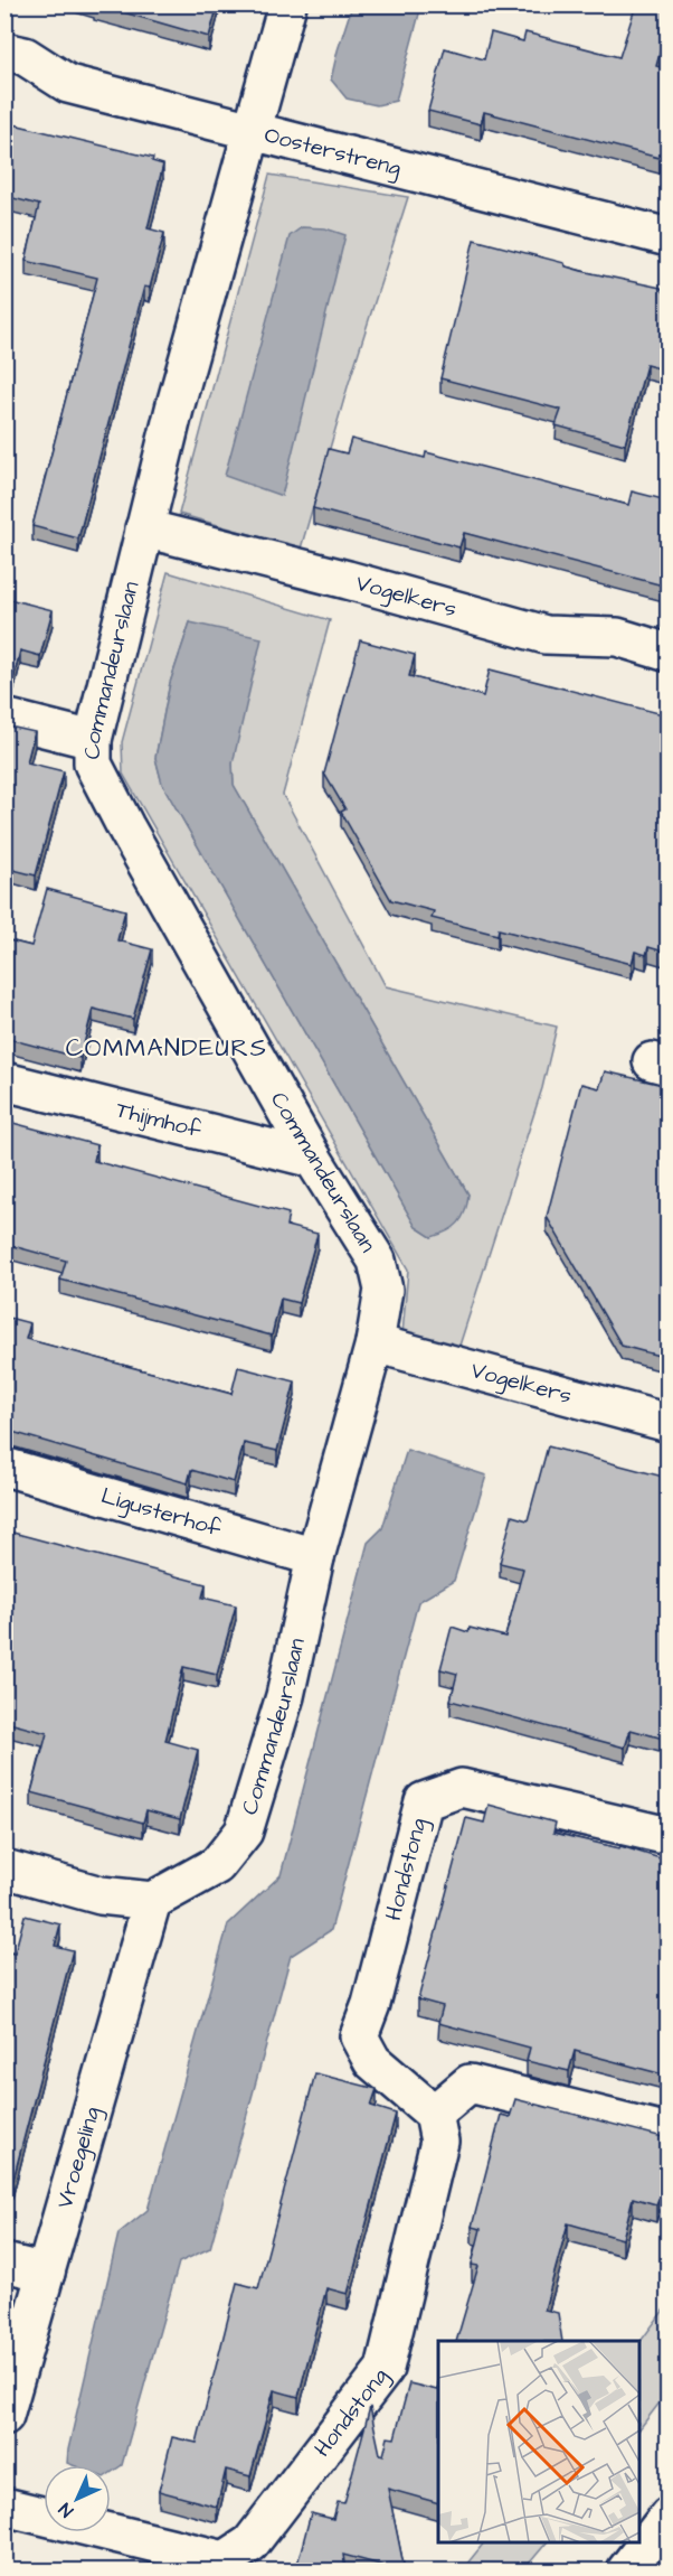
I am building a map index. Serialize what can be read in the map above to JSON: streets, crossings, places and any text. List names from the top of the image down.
{
  "streets": {
    "street": [
      "Oosterstreng",
      "Vogelkers",
      "Commandeurslaan",
      "Thijmhof",
      "Ligusterhof",
      "Hondstong",
      "Vroegeling"
    ]
  },
  "crossings": [
    ["Oosterstreng", "Commandeurslaan"],
    ["Vogelkers", "Commandeurslaan"],
    ["Commandeurslaan", "Thijmhof"],
    ["Commandeurslaan", "Ligusterhof"],
    ["Commandeurslaan", "Vroegeling"]
  ],
  "districts": ["COMMANDEURS"],
  "north": "bottom left"
}
